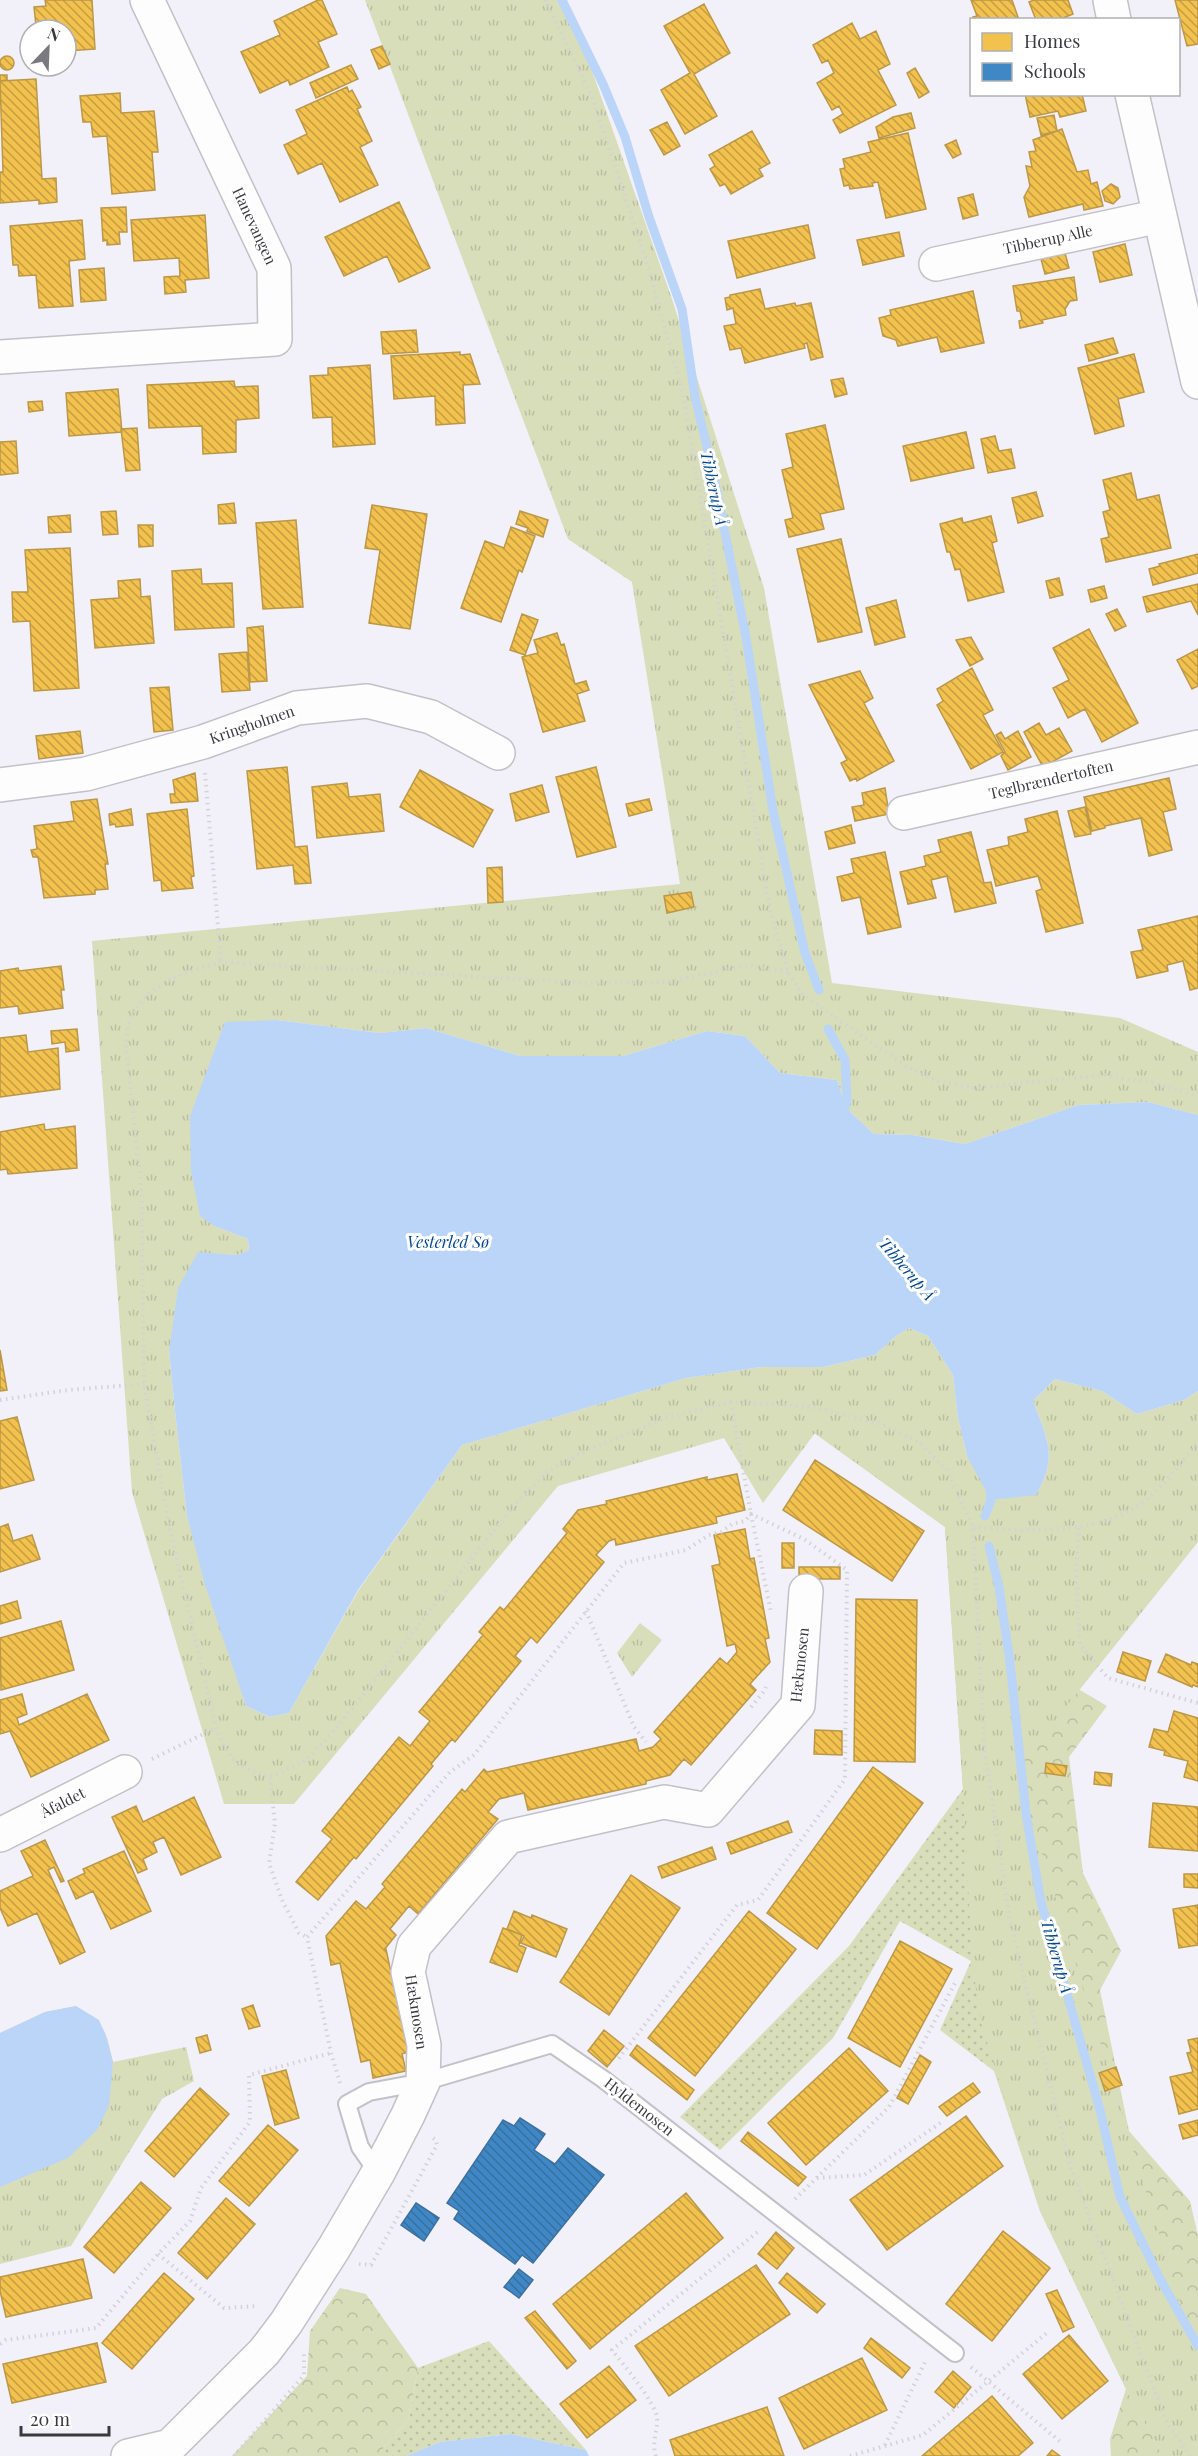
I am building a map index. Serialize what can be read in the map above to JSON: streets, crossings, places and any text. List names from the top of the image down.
{
  "streets": {
    "street": [
      "Hanevangen",
      "Tibberup Alle",
      "Kringholmen",
      "Teglbrændertoften",
      "Hækmosen",
      "Åfaldet"
    ],
    "lane": ["Hyldemosen"]
  },
  "crossings": [
    ["Hækmosen", "Hyldemosen"]
  ],
  "water": ["Tibberup Å", "Vesterled Sø"],
  "legend": ["Homes", "Schools"],
  "scale_bar": "20 m",
  "north": "top right"
}
